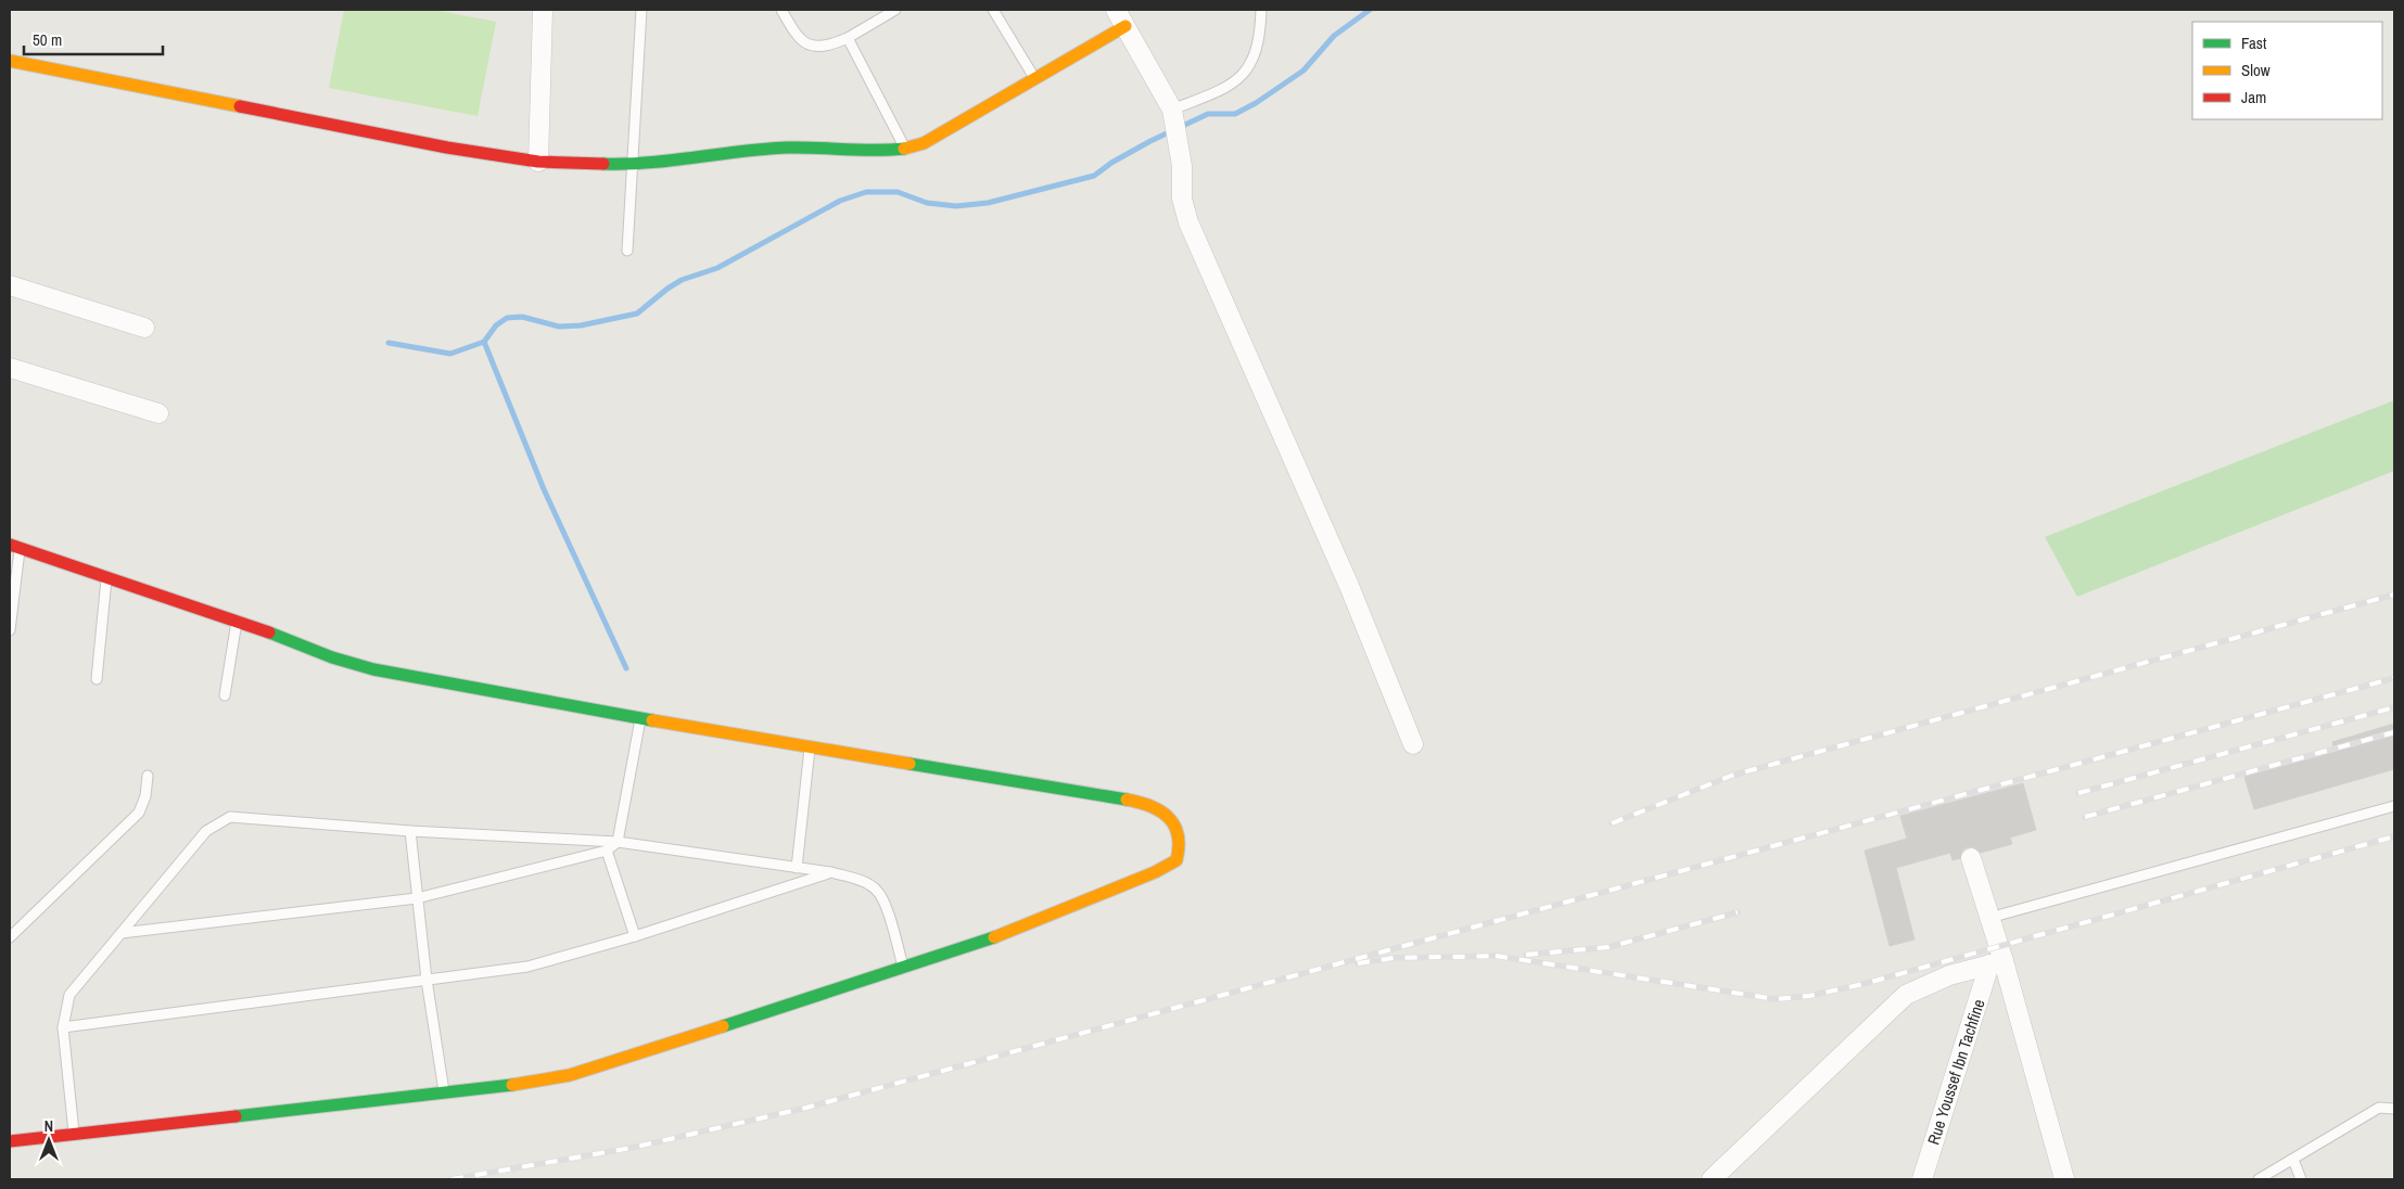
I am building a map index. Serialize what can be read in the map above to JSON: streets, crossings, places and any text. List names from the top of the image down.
{
  "streets": {
    "street": ["Rue Youssef Ibn Tachfine"]
  },
  "legend": ["Fast", "Slow", "Jam"],
  "scale_bar": "50 m",
  "north": "top"
}
